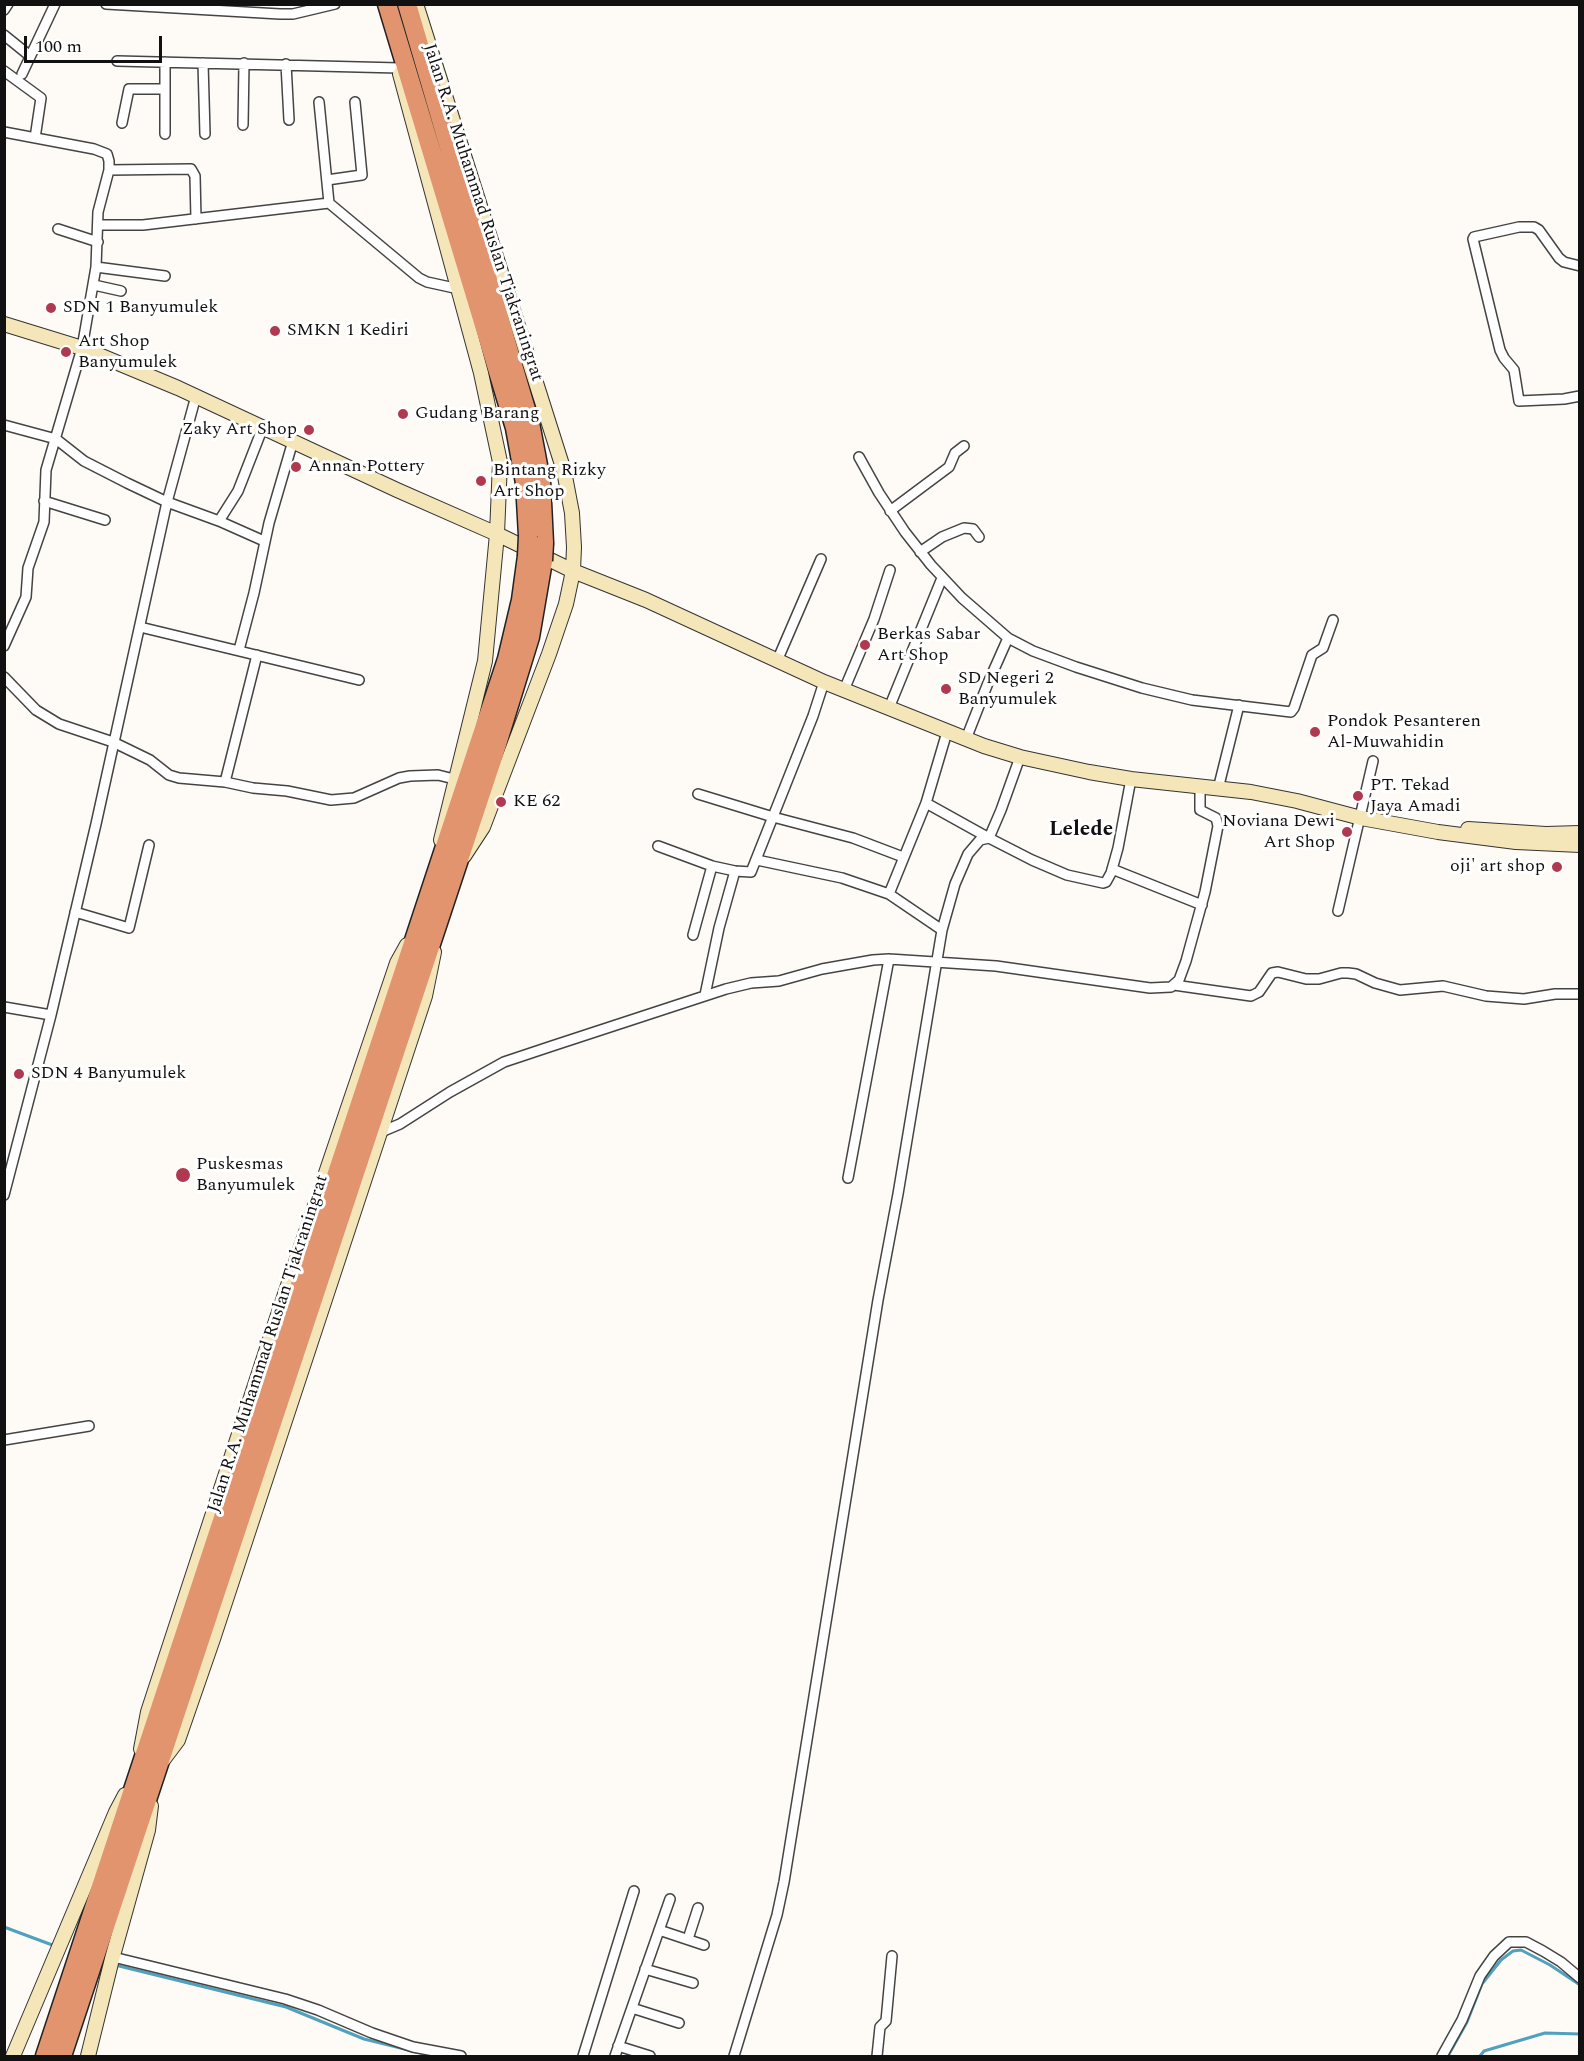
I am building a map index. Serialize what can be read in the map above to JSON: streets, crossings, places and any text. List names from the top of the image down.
{
  "streets": {
    "highway": ["Jalan R.A. Muhammad Ruslan Tjakraningrat"]
  },
  "districts": ["Lelede"],
  "places": [
    "SDN 1 Banyumulek",
    "SMKN 1 Kediri",
    "Art Shop Banyumulek",
    "Gudang Barang",
    "Zaky Art Shop",
    "Annan Pottery",
    "Bintang Rizky Art Shop",
    "Berkas Sabar Art Shop",
    "SD Negeri 2 Banyumulek",
    "Pondok Pesanteren Al-Muwahidin",
    "PT. Tekad Jaya Amadi",
    "KE 62",
    "Noviana Dewi Art Shop",
    "oji' art shop",
    "SDN 4 Banyumulek",
    "Puskesmas Banyumulek"
  ],
  "scale_bar": "100 m"
}
